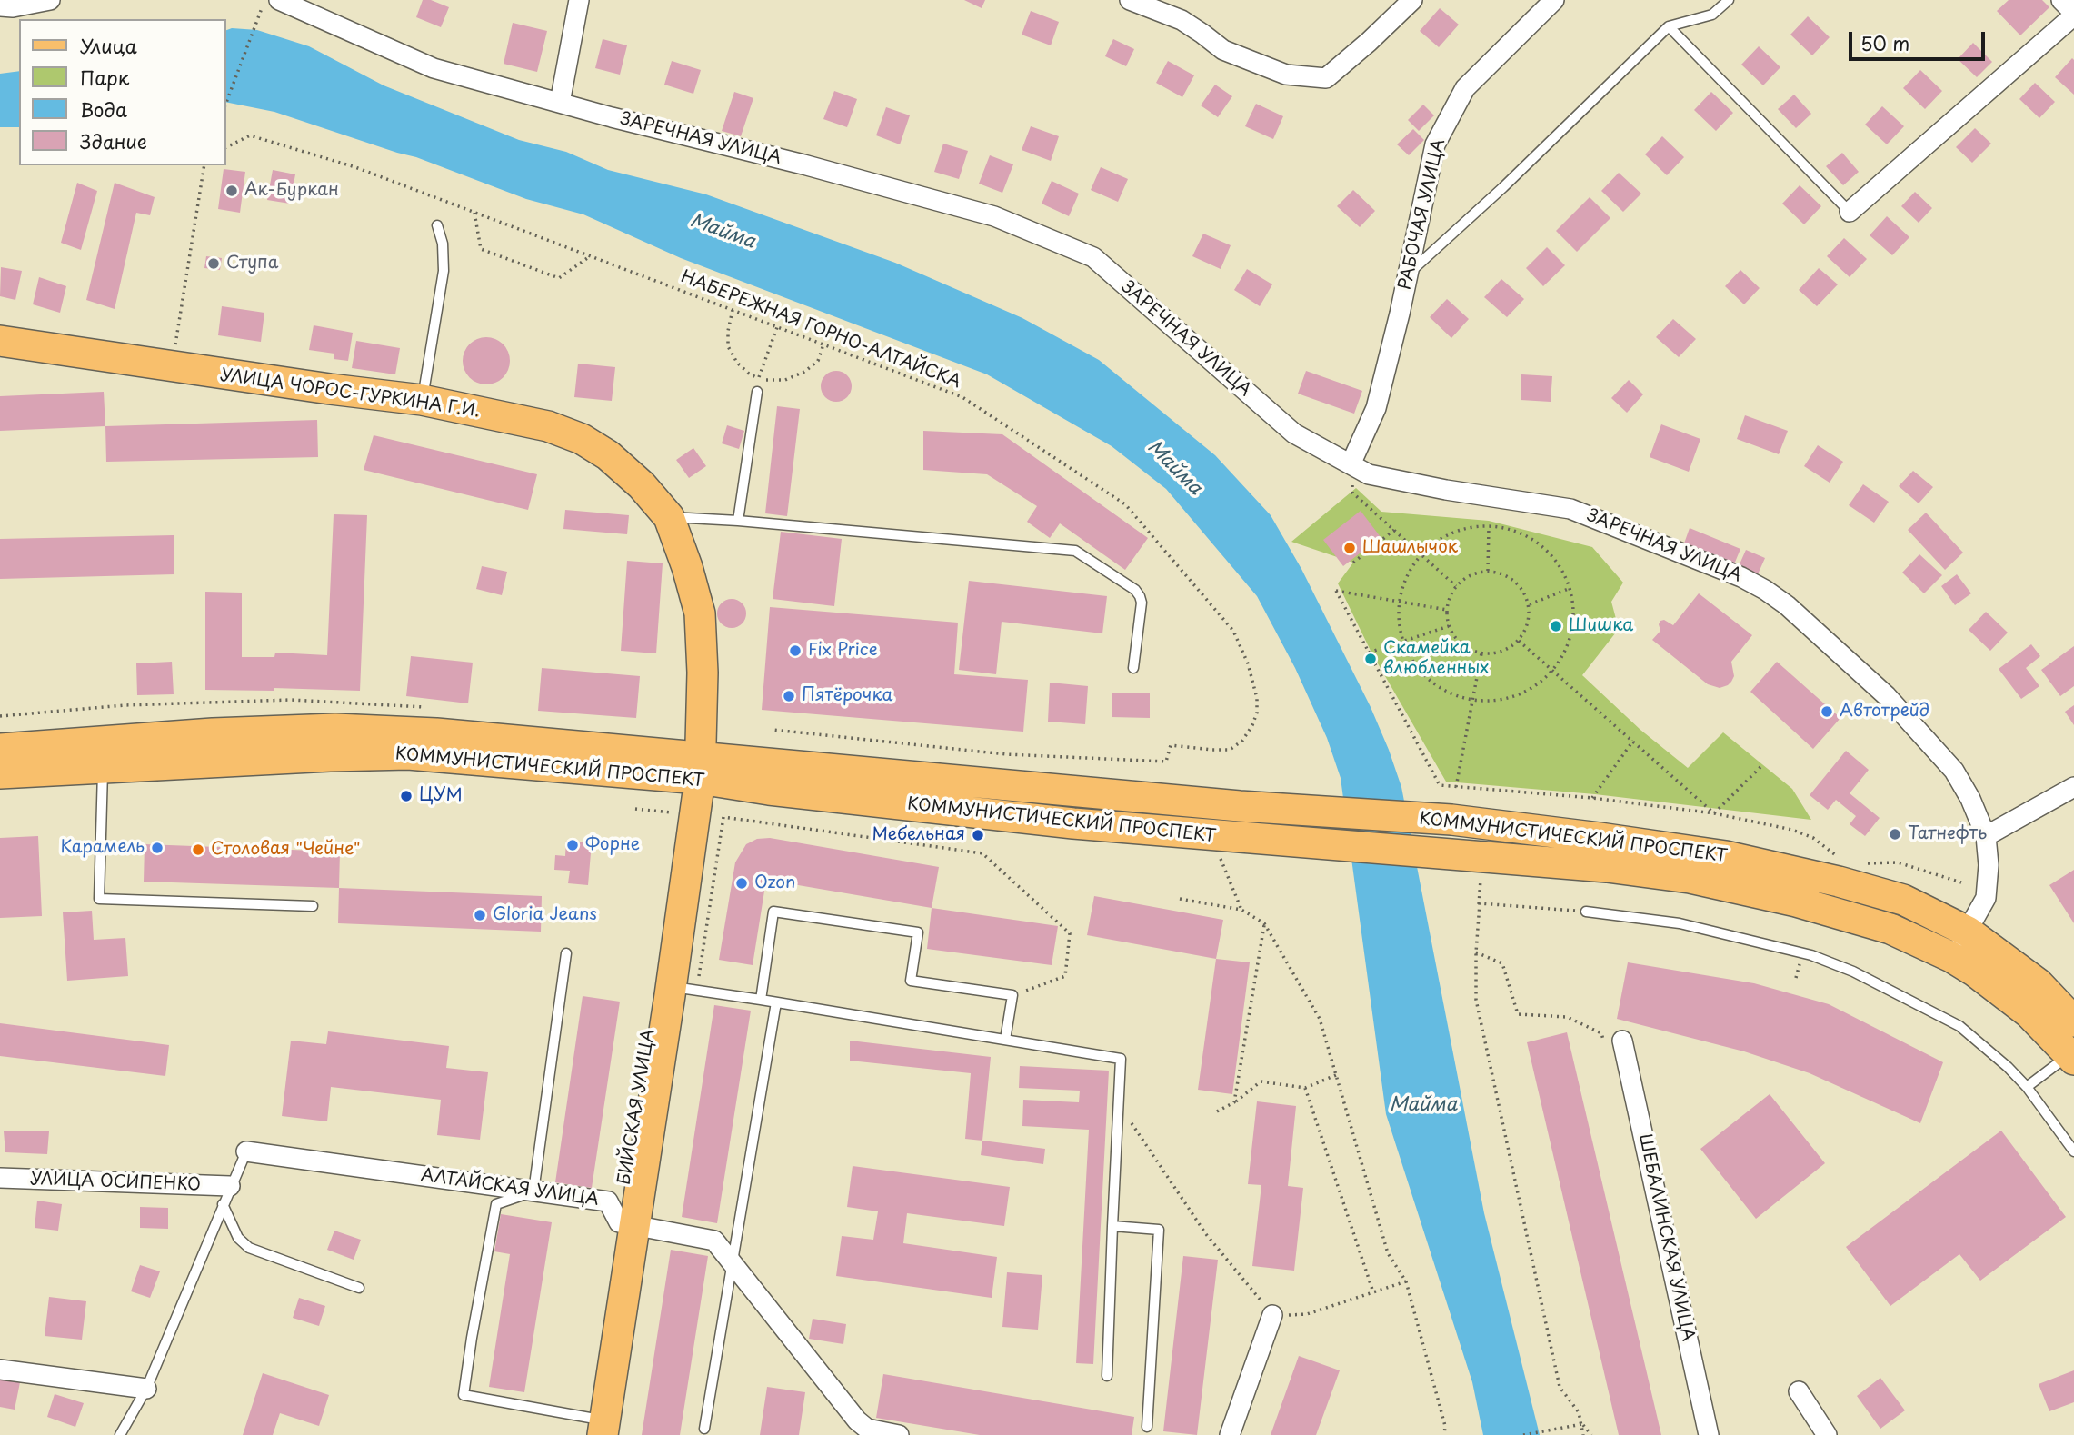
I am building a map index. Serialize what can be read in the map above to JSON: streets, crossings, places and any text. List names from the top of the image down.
{
  "streets": {
    "main road": ["УЛИЦА ЧОРОС-ГУРКИНА Г.И.", "КОММУНИСТИЧЕСКИЙ ПРОСПЕКТ", "БИЙСКАЯ УЛИЦА"],
    "street": [
      "ЗАРЕЧНАЯ УЛИЦА",
      "РАБОЧАЯ УЛИЦА",
      "УЛИЦА ОСИПЕНКО",
      "АЛТАЙСКАЯ УЛИЦА",
      "ШЕБАЛИНСКАЯ УЛИЦА"
    ],
    "path": ["НАБЕРЕЖНАЯ ГОРНО-АЛТАЙСКА"]
  },
  "crossings": [
    ["ЗАРЕЧНАЯ УЛИЦА", "РАБОЧАЯ УЛИЦА"],
    ["ЗАРЕЧНАЯ УЛИЦА", "КОММУНИСТИЧЕСКИЙ ПРОСПЕКТ"],
    ["УЛИЦА ЧОРОС-ГУРКИНА Г.И.", "КОММУНИСТИЧЕСКИЙ ПРОСПЕКТ"],
    ["УЛИЦА ЧОРОС-ГУРКИНА Г.И.", "БИЙСКАЯ УЛИЦА"],
    ["КОММУНИСТИЧЕСКИЙ ПРОСПЕКТ", "БИЙСКАЯ УЛИЦА"],
    ["БИЙСКАЯ УЛИЦА", "АЛТАЙСКАЯ УЛИЦА"]
  ],
  "water": ["Майма"],
  "places": [
    "Ак-Буркан",
    "Ступа",
    "Шашлычок",
    "Шишка",
    "Fix Price",
    "Скамейка влюбленных",
    "Пятёрочка",
    "Автотрейд",
    "ЦУМ",
    "Татнефть",
    "Мебельная",
    "Форне",
    "Карамель",
    "Столовая \"Чейне\"",
    "Ozon",
    "Gloria Jeans"
  ],
  "legend": [
    "Улица",
    "Парк",
    "Вода",
    "Здание"
  ],
  "scale_bar": "50 m"
}
